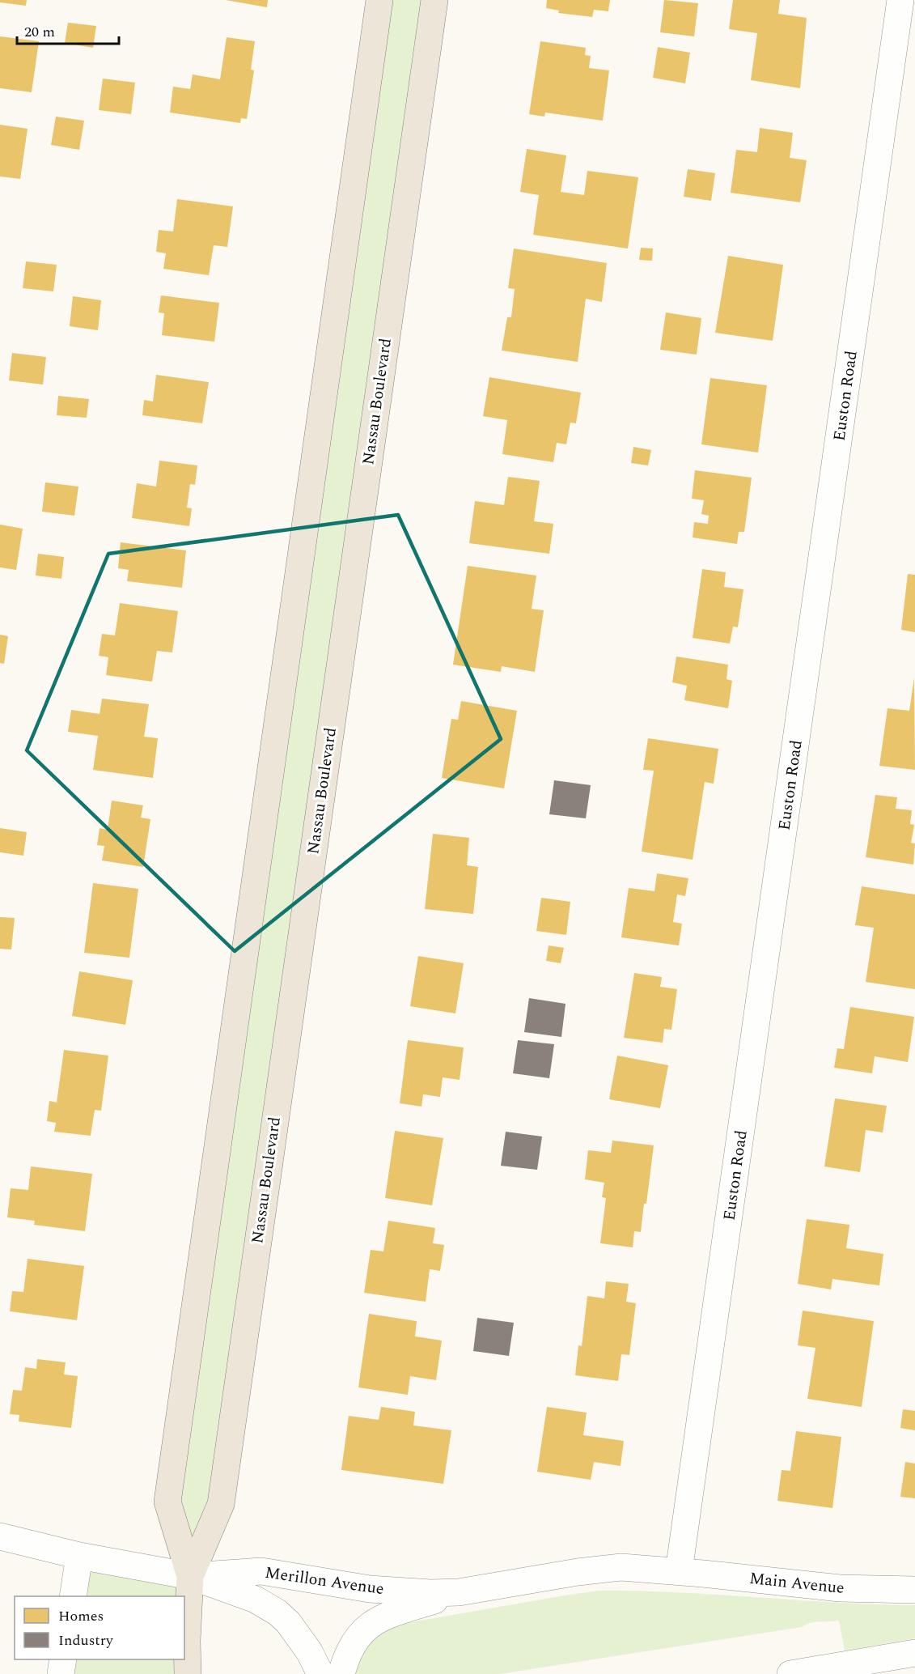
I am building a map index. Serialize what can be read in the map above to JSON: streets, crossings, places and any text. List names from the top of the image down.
{
  "streets": {
    "main road": ["Nassau Boulevard"],
    "street": ["Euston Road", "Merillon Avenue", "Main Avenue"]
  },
  "crossings": [
    ["Euston Road", "Merillon Avenue"],
    ["Euston Road", "Main Avenue"],
    ["Nassau Boulevard", "Merillon Avenue"],
    ["Merillon Avenue", "Main Avenue"]
  ],
  "legend": ["Homes", "Industry"],
  "scale_bar": "20 m"
}
